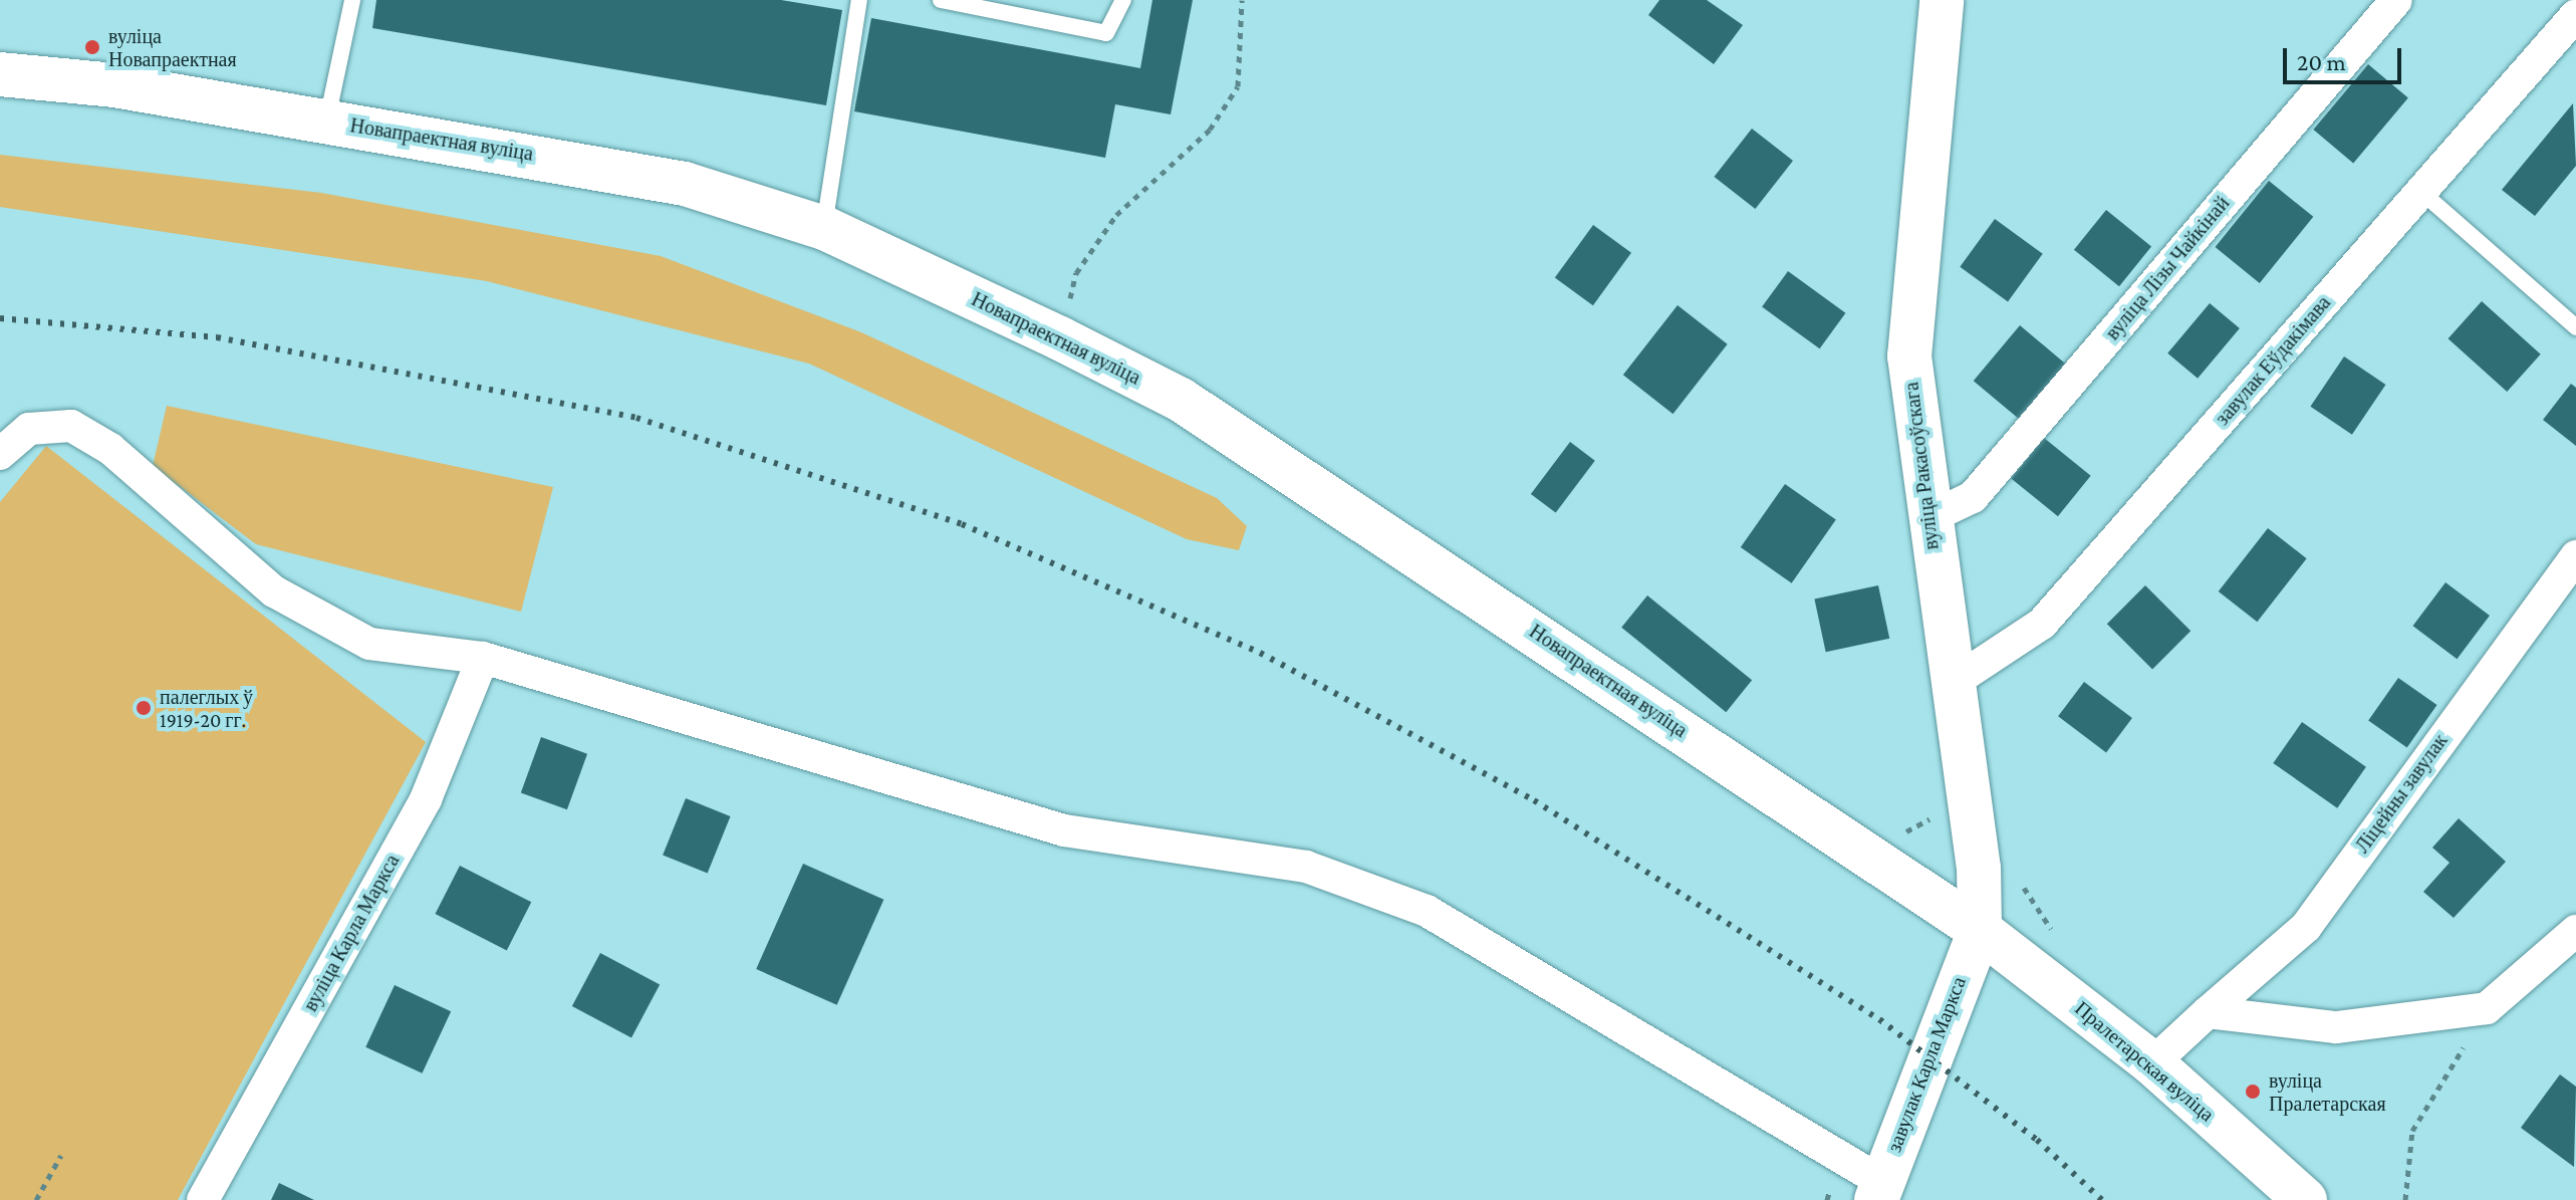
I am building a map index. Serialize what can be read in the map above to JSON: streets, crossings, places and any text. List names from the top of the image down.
{
  "streets": {
    "street": [
      "Новапраектная вуліца",
      "вуліца Лізы Чайкінай",
      "завулак Еўдакімава",
      "вуліца Ракасоўскага",
      "Ліцейны завулак",
      "вуліца Карла Маркса",
      "Пралетарская вуліца",
      "завулак Карла Маркса"
    ]
  },
  "crossings": [
    ["Новапраектная вуліца", "вуліца Ракасоўскага"],
    ["Новапраектная вуліца", "Пралетарская вуліца"],
    ["Новапраектная вуліца", "завулак Карла Маркса"],
    ["вуліца Лізы Чайкінай", "вуліца Ракасоўскага"],
    ["завулак Еўдакімава", "вуліца Ракасоўскага"],
    ["вуліца Ракасоўскага", "Пралетарская вуліца"],
    ["вуліца Ракасоўскага", "завулак Карла Маркса"],
    ["Пралетарская вуліца", "завулак Карла Маркса"]
  ],
  "places": ["вуліца Новапраектная", "палеглых ў 1919-20 гг.", "вуліца Пралетарская"],
  "scale_bar": "20 m"
}
